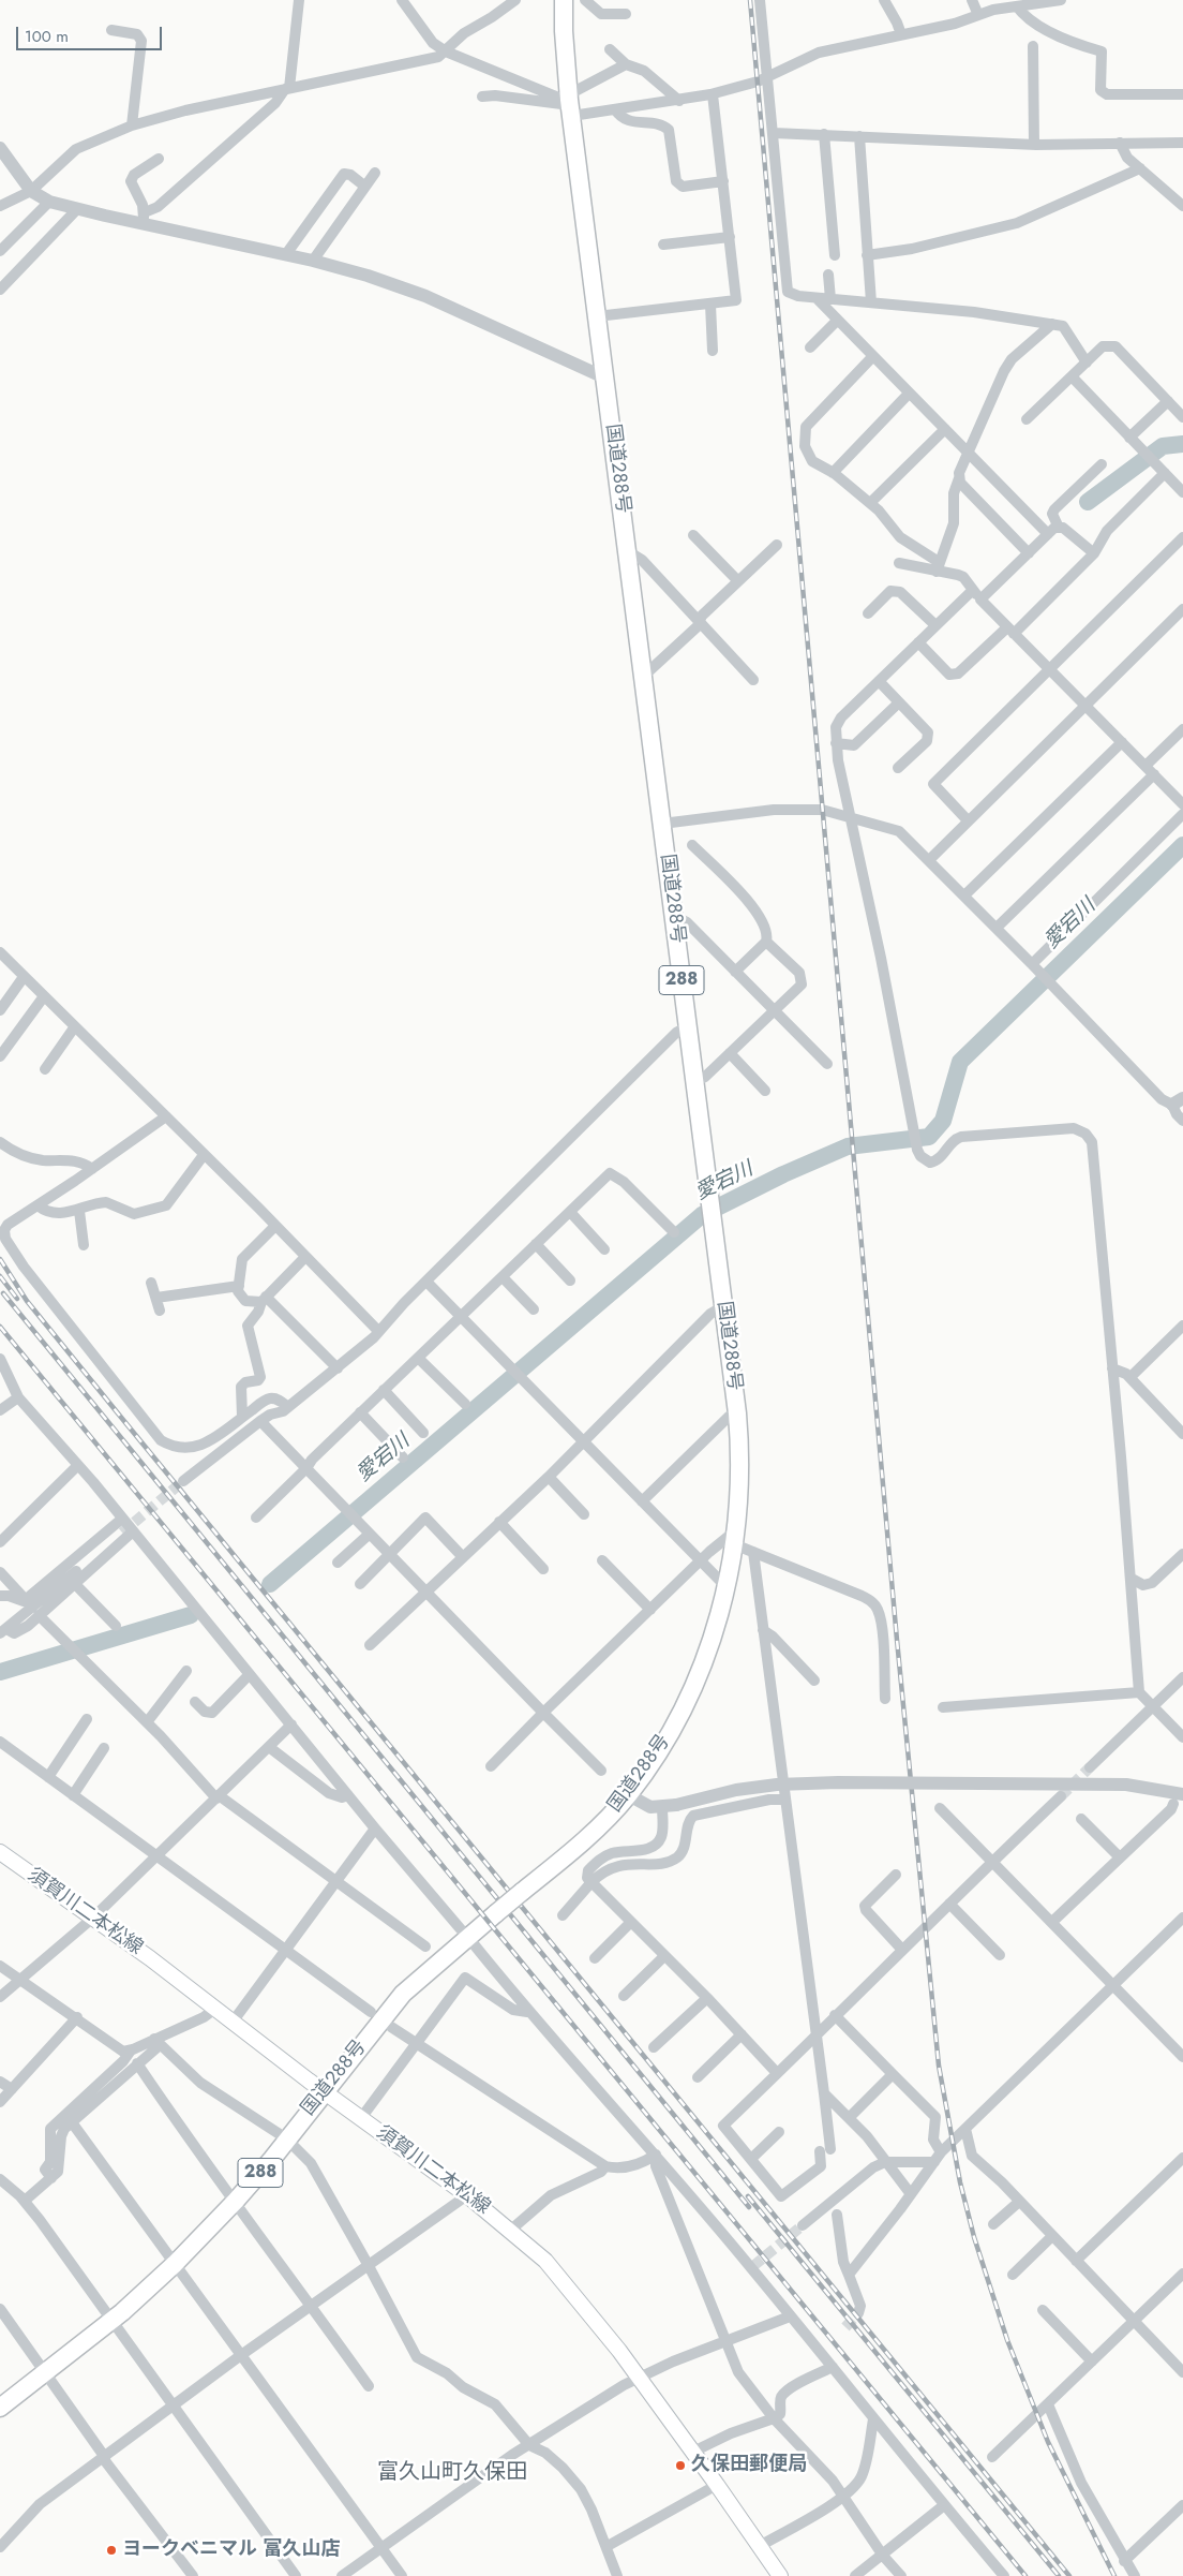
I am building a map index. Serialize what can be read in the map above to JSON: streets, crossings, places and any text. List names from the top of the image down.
{
  "streets": {
    "highway": ["国道288号", "288"],
    "main road": ["須賀川二本松線"]
  },
  "crossings": [
    ["国道288号", "須賀川二本松線"]
  ],
  "districts": ["富久山町久保田"],
  "water": ["愛宕川"],
  "places": ["久保田郵便局", "ヨークベニマル 富久山店"],
  "scale_bar": "100 m"
}
